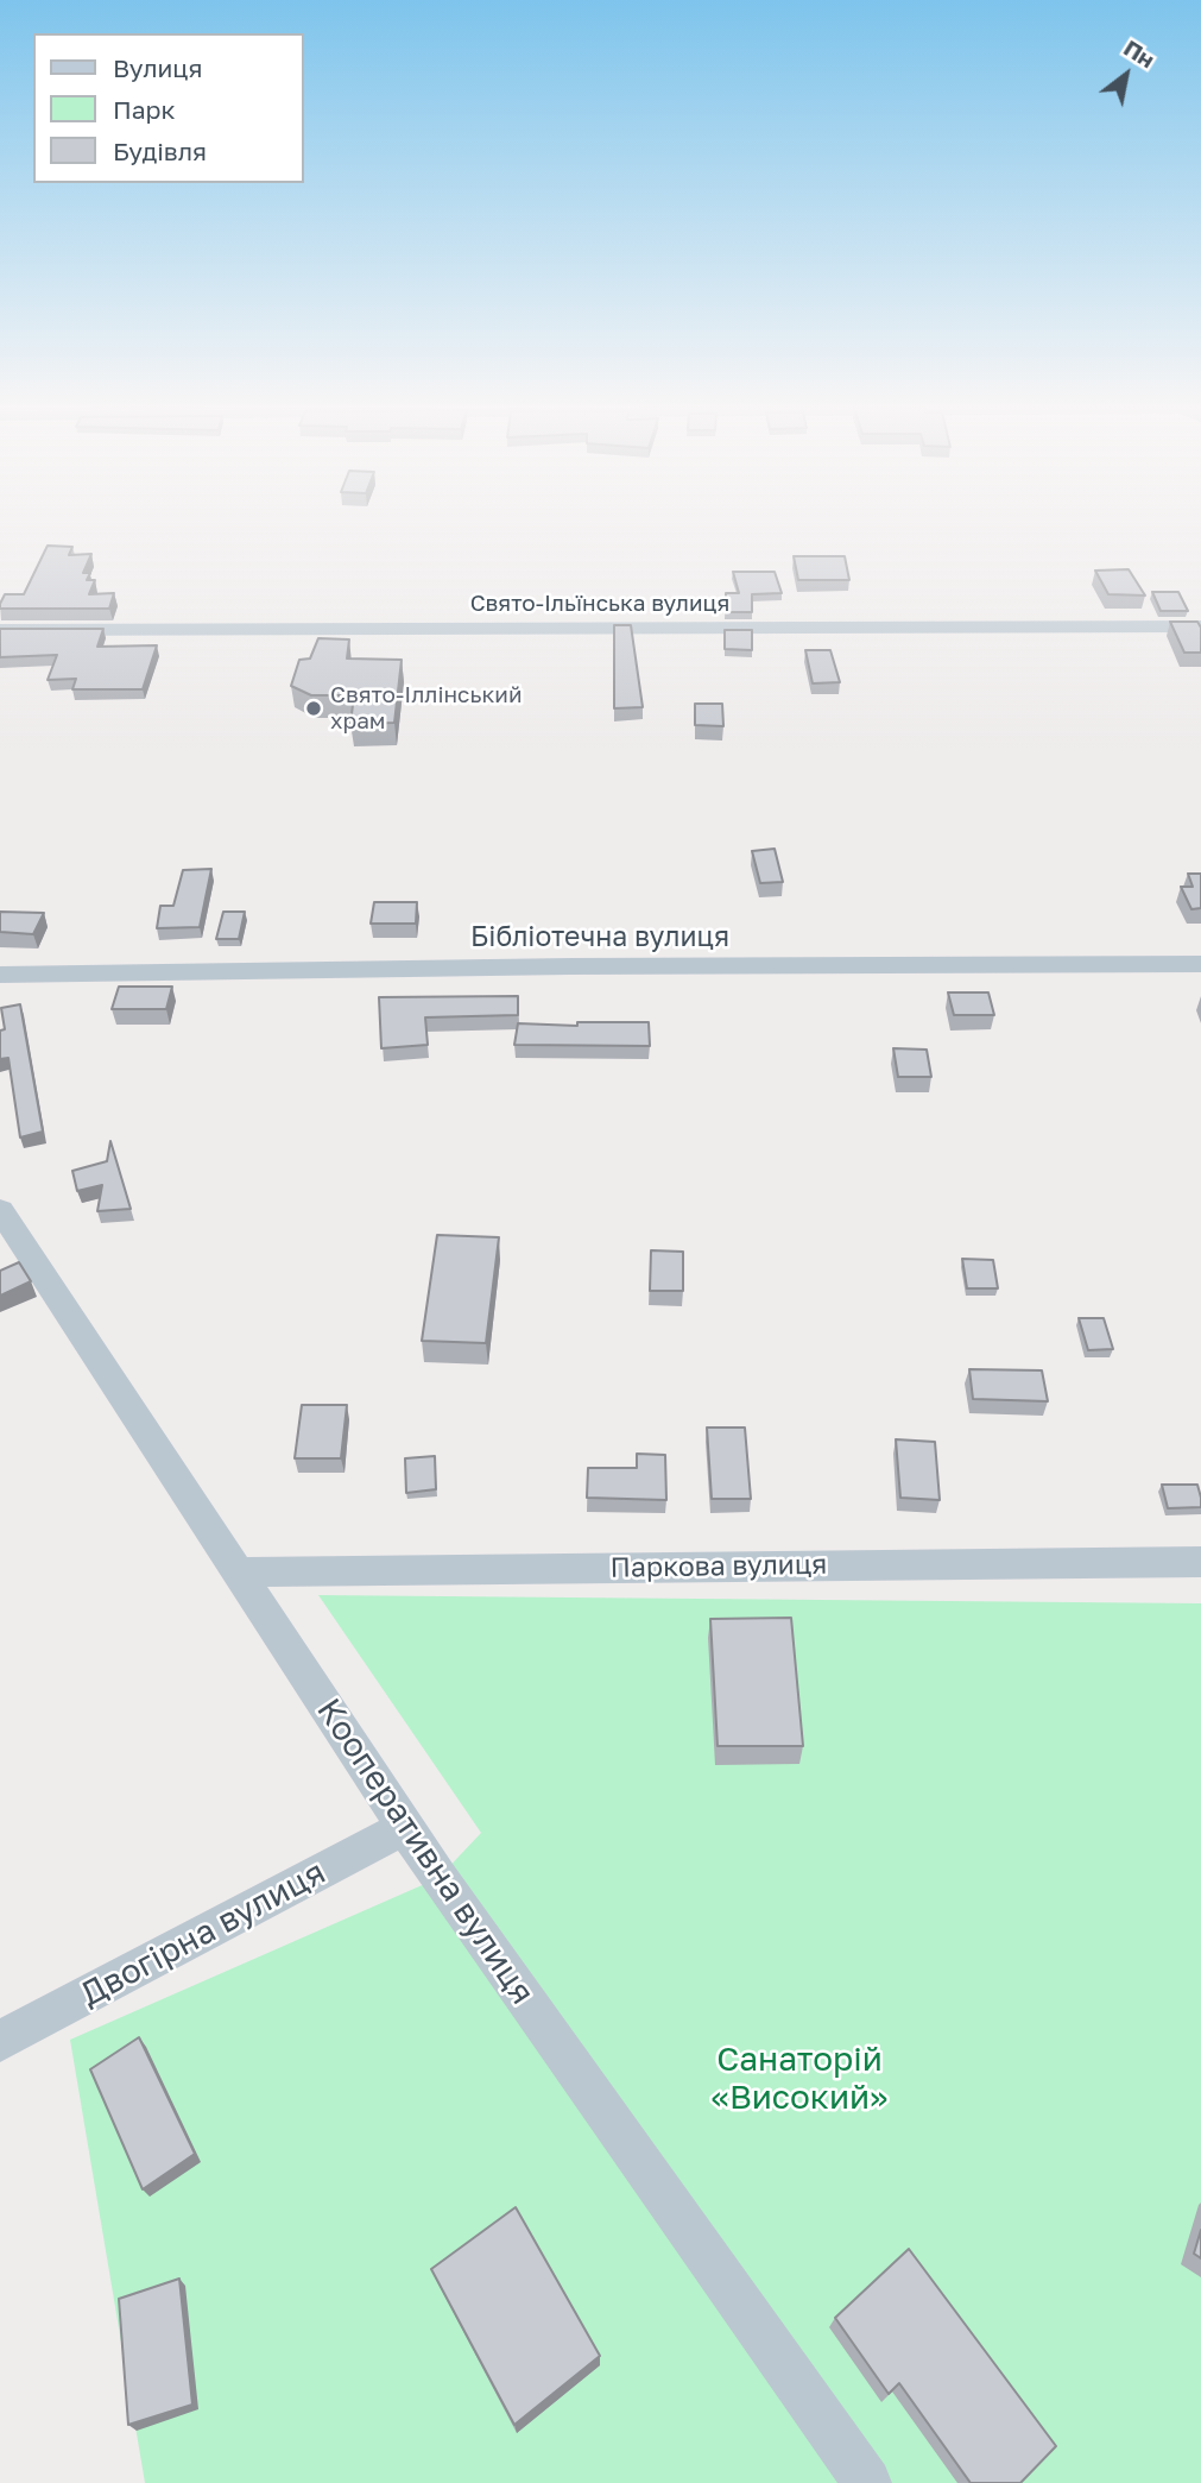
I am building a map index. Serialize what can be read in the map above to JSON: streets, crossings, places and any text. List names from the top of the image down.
{
  "streets": {
    "street": [
      "Свято-Ільїнська вулиця",
      "Бібліотечна вулиця",
      "Паркова вулиця",
      "Кооперативна вулиця",
      "Двогірна вулиця"
    ]
  },
  "crossings": [
    ["Паркова вулиця", "Кооперативна вулиця"],
    ["Кооперативна вулиця", "Двогірна вулиця"]
  ],
  "parks": ["Санаторій «Високий»"],
  "places": ["Свято-Іллінський храм"],
  "legend": ["Вулиця", "Парк", "Будівля"],
  "north": "top right"
}
